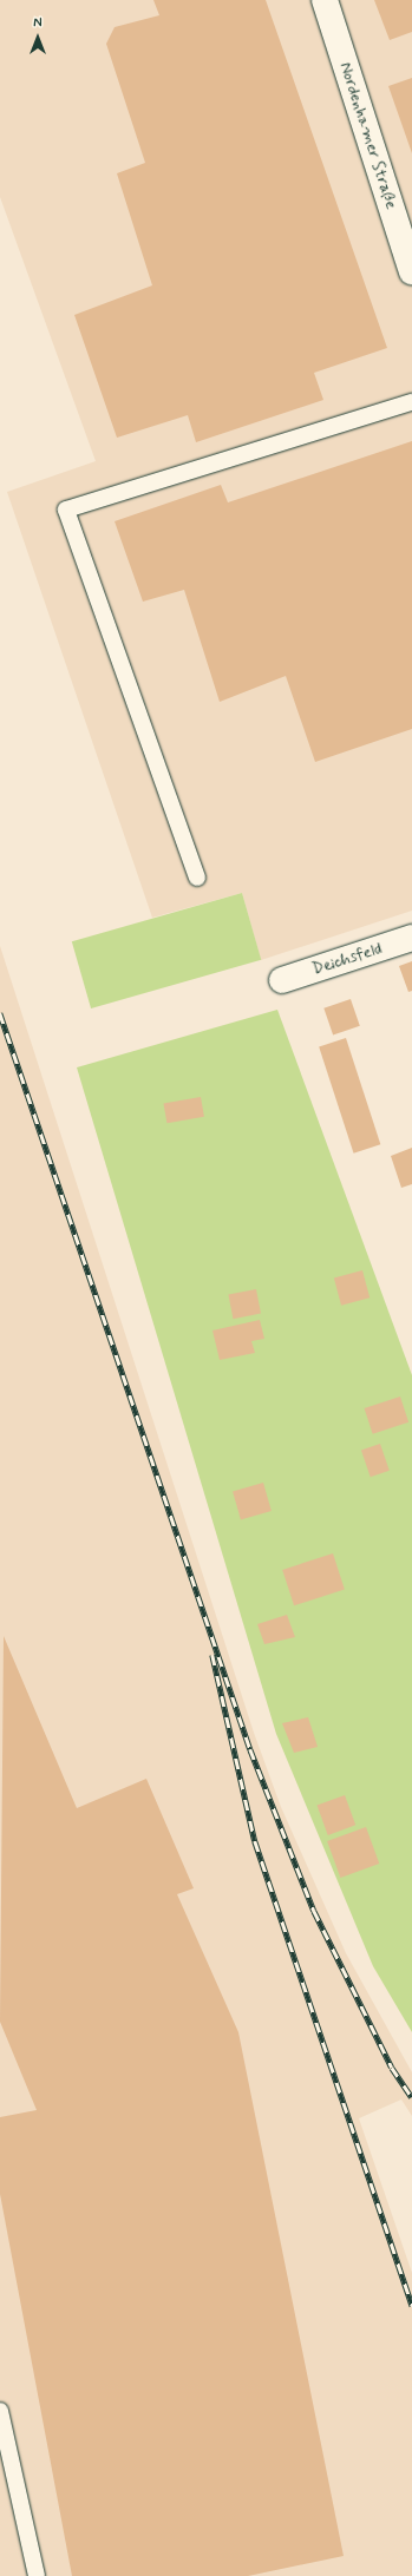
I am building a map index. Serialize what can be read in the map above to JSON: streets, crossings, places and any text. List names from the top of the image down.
{
  "streets": {
    "street": ["Nordenhamer Straße", "Deichsfeld"]
  },
  "north": "top"
}
